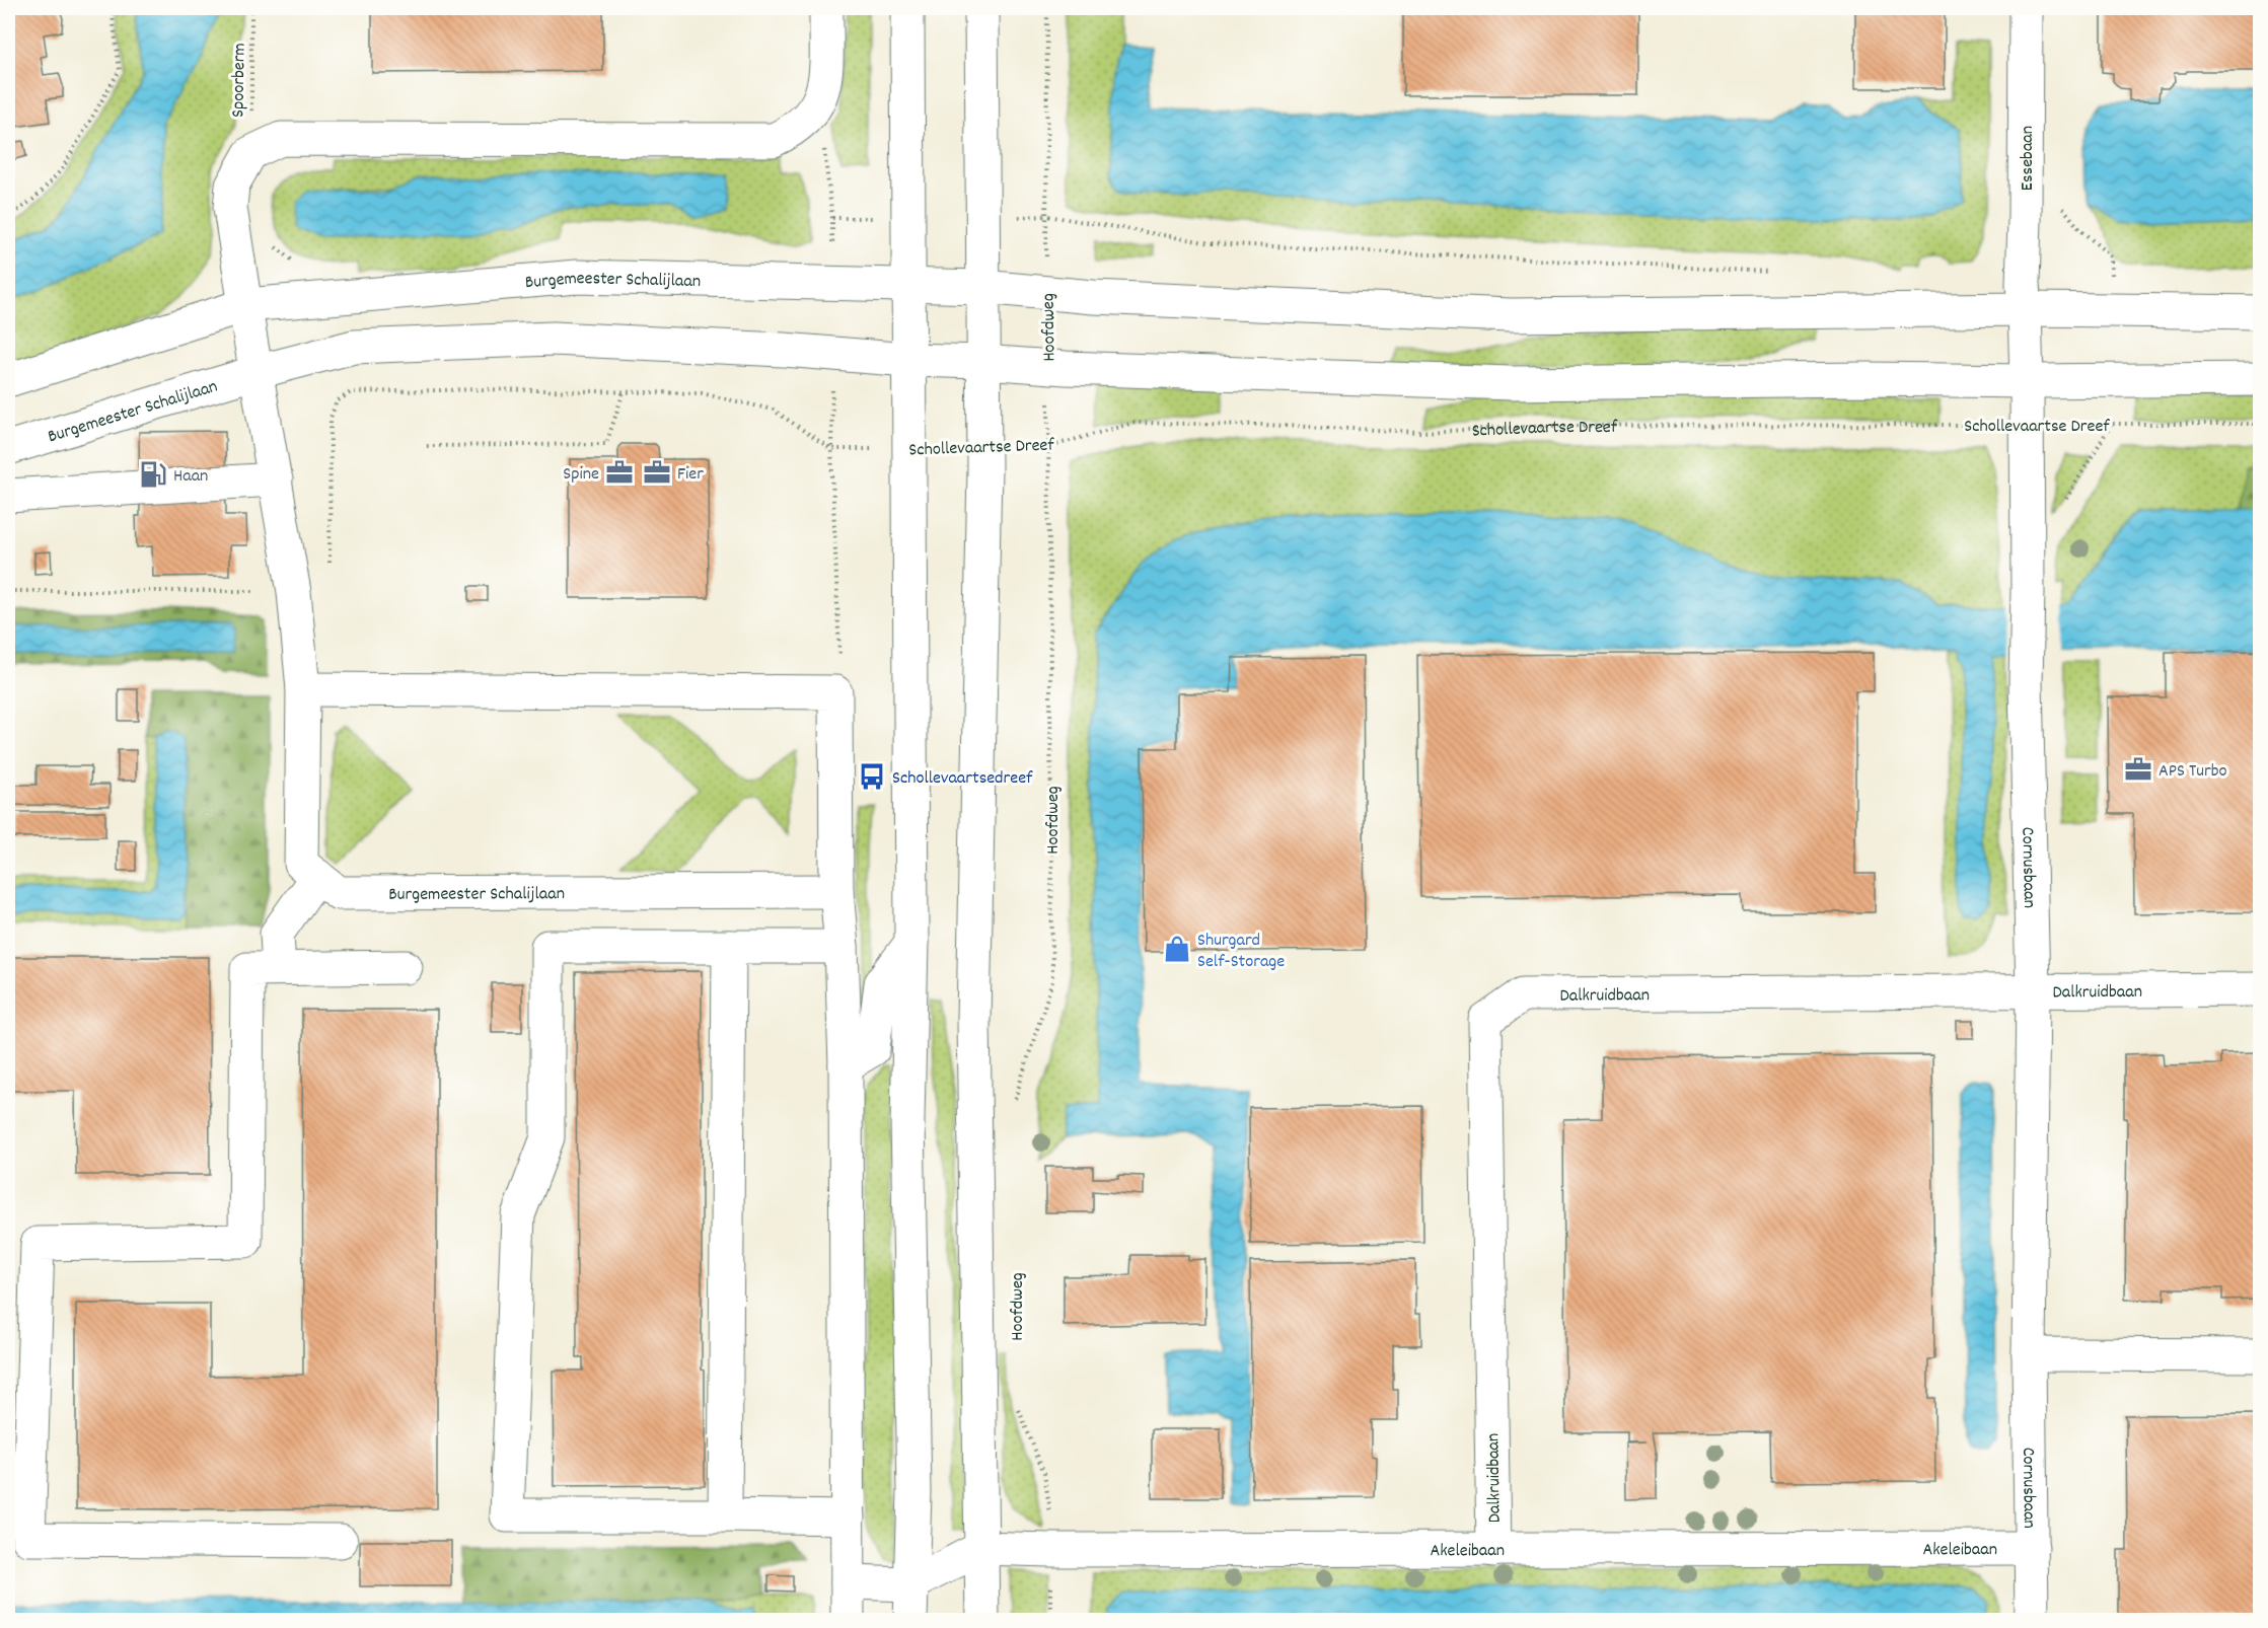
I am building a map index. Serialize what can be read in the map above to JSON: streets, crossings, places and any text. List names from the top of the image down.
{
  "streets": {
    "street": [
      "Essebaan",
      "Burgemeester Schalijlaan",
      "Hoofdweg",
      "Cornusbaan",
      "Dalkruidbaan",
      "Akeleibaan"
    ],
    "path": ["Spoorberm", "Schollevaartse Dreef"]
  },
  "crossings": [
    ["Spoorberm", "Burgemeester Schalijlaan"],
    ["Essebaan", "Cornusbaan"],
    ["Burgemeester Schalijlaan", "Hoofdweg"],
    ["Hoofdweg", "Schollevaartse Dreef"],
    ["Hoofdweg", "Akeleibaan"],
    ["Schollevaartse Dreef", "Cornusbaan"],
    ["Cornusbaan", "Dalkruidbaan"],
    ["Cornusbaan", "Akeleibaan"],
    ["Dalkruidbaan", "Akeleibaan"]
  ],
  "places": {
    "office": ["Spine", "Fier", "APS Turbo"],
    "fuel station": ["Haan"],
    "bus stop": ["Schollevaartsedreef"],
    "shop": ["Shurgard Self-Storage"]
  }
}
